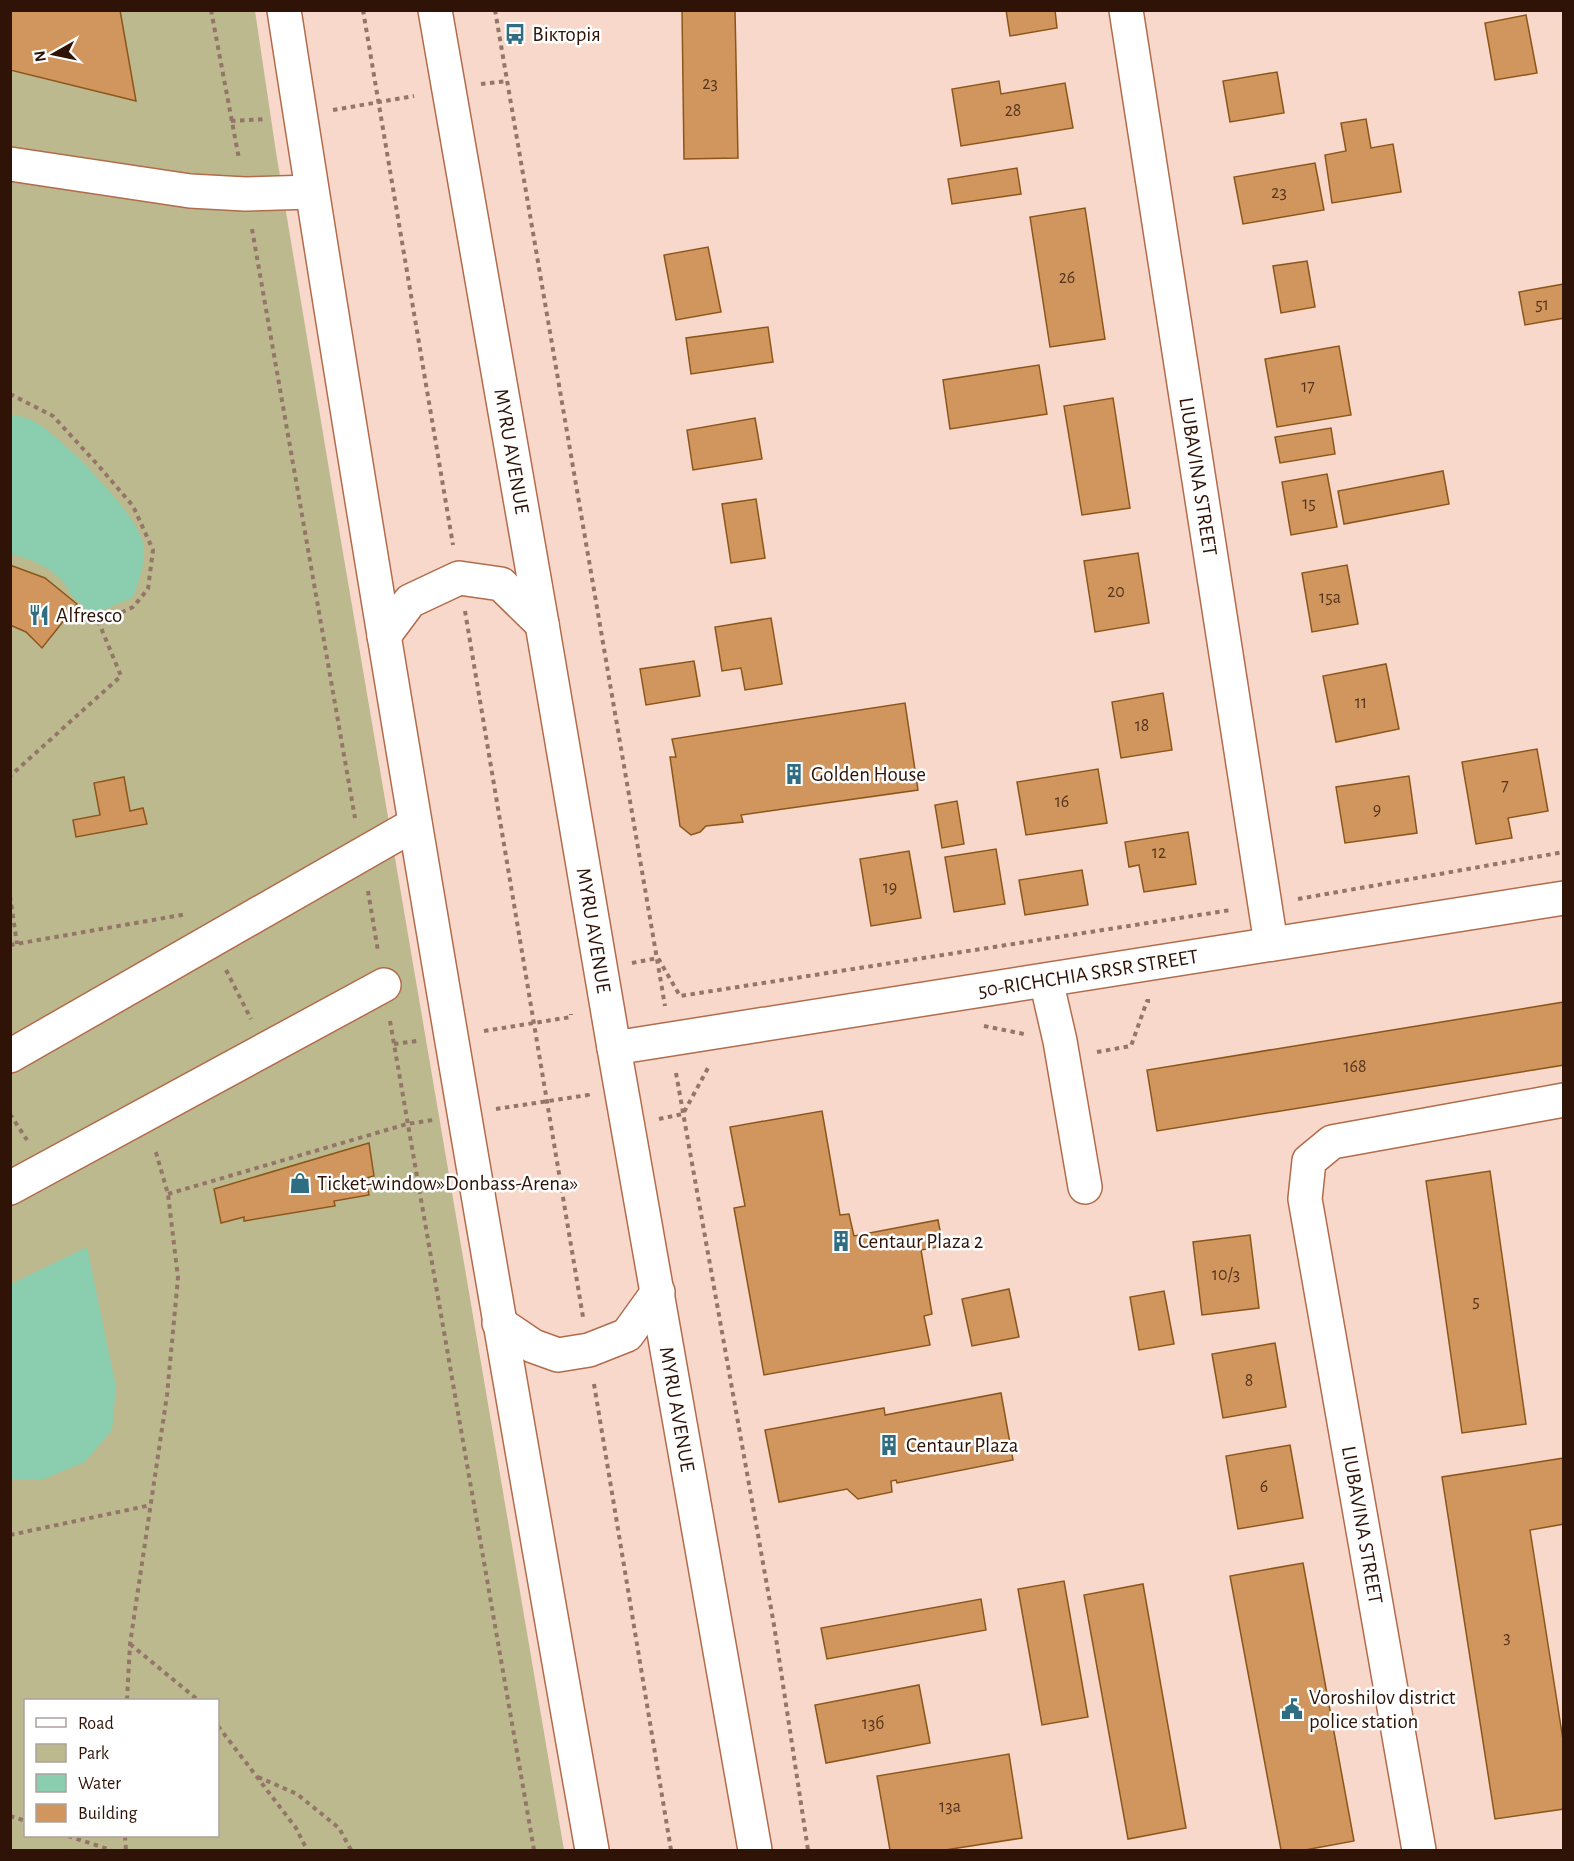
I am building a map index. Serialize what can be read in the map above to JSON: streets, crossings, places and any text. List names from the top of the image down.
{
  "streets": {
    "main road": ["MYRU AVENUE", "LIUBAVINA STREET", "50-RICHCHIA SRSR STREET"]
  },
  "crossings": [
    ["MYRU AVENUE", "50-RICHCHIA SRSR STREET"],
    ["LIUBAVINA STREET", "50-RICHCHIA SRSR STREET"]
  ],
  "places": {
    "bus stop": ["Вікторія"],
    "restaurant": ["Alfresco"],
    "building": ["Golden House", "Centaur Plaza 2", "Centaur Plaza"],
    "shop": ["Ticket-window»Donbass-Arena»"],
    "public building": ["Voroshilov district police station"]
  },
  "house_numbers": [
    "23",
    "28",
    "23",
    "26",
    "51",
    "17",
    "15",
    "20",
    "15а",
    "11",
    "18",
    "7",
    "16",
    "9",
    "12",
    "19",
    "168",
    "10/3",
    "5",
    "8",
    "6",
    "3",
    "13б",
    "13а"
  ],
  "legend": [
    "Road",
    "Park",
    "Water",
    "Building"
  ],
  "north": "left"
}
